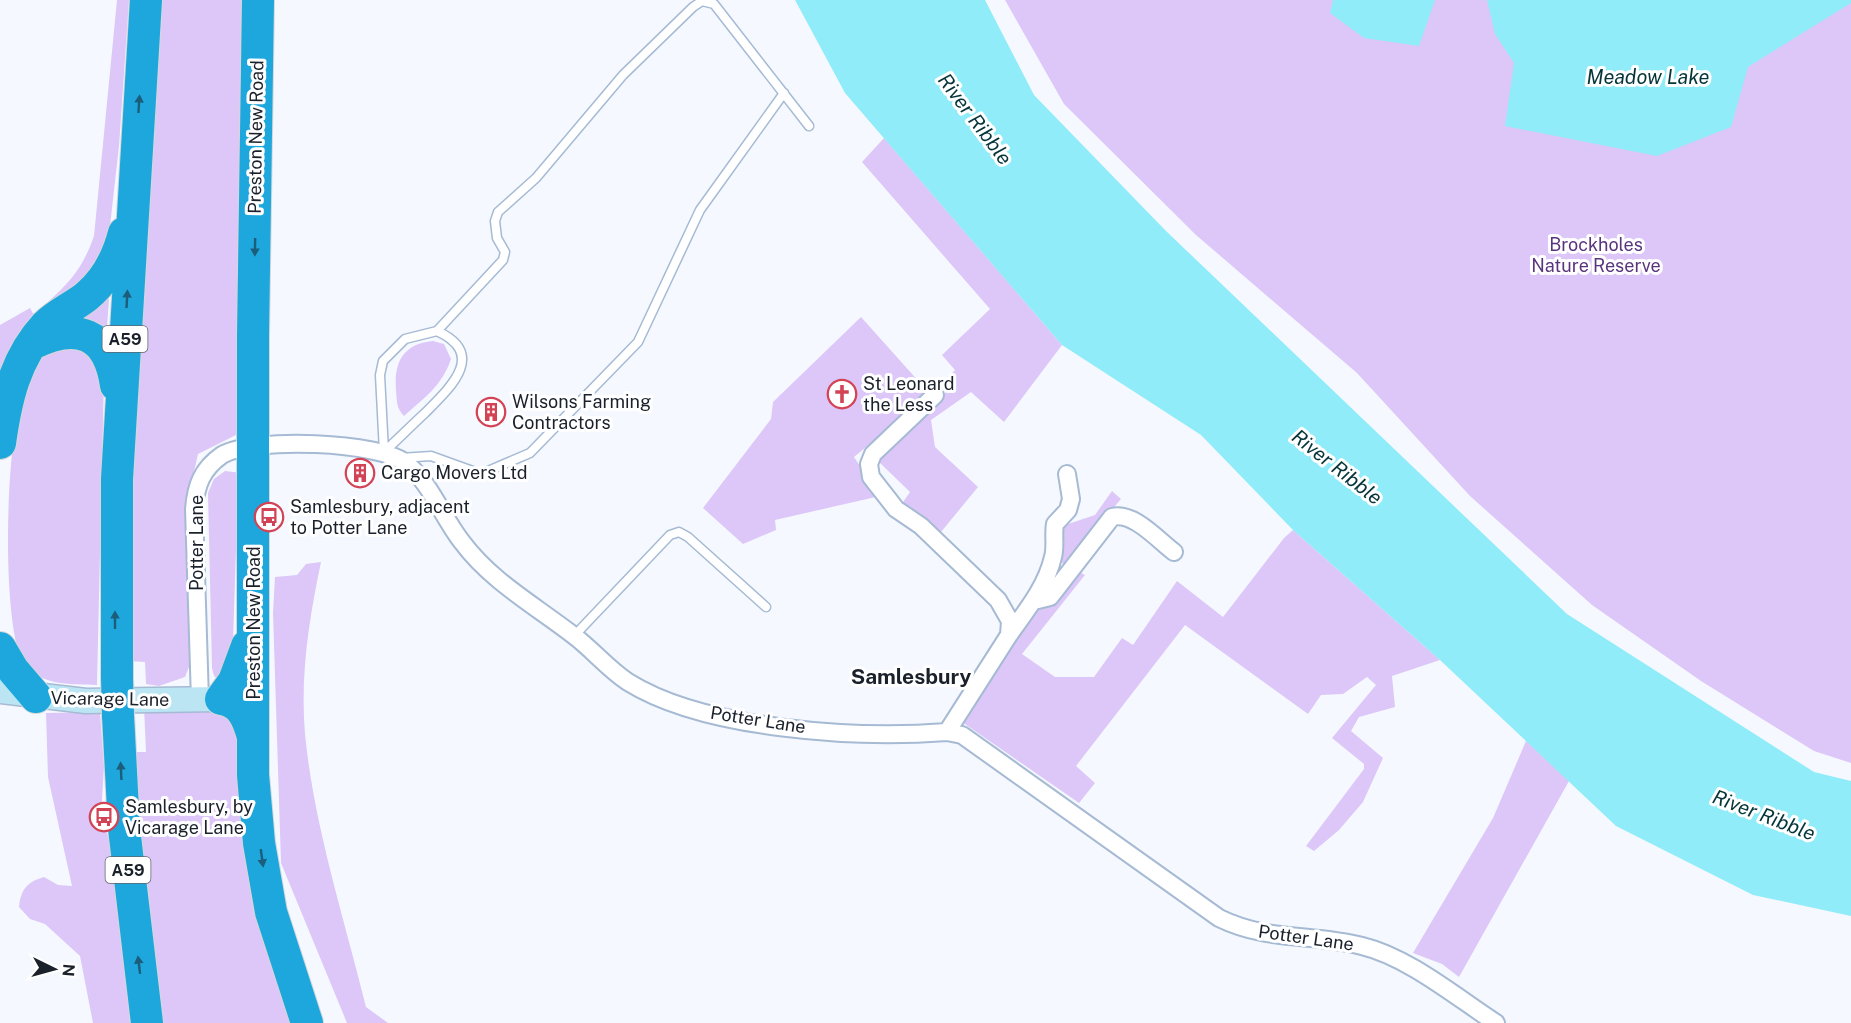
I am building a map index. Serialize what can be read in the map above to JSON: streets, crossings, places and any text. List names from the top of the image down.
{
  "streets": {
    "highway": ["Preston New Road", "A59"],
    "street": ["Potter Lane", "Vicarage Lane"]
  },
  "crossings": [
    ["Preston New Road", "Potter Lane"],
    ["Potter Lane", "Vicarage Lane"]
  ],
  "districts": ["Samlesbury"],
  "water": ["Meadow Lake", "River Ribble"],
  "parks": ["Brockholes Nature Reserve"],
  "places": {
    "church": ["St Leonard the Less"],
    "building": ["Wilsons Farming Contractors", "Cargo Movers Ltd"],
    "bus stop": ["Samlesbury, adjacent to Potter Lane", "Samlesbury, by Vicarage Lane"]
  },
  "north": "right"
}
